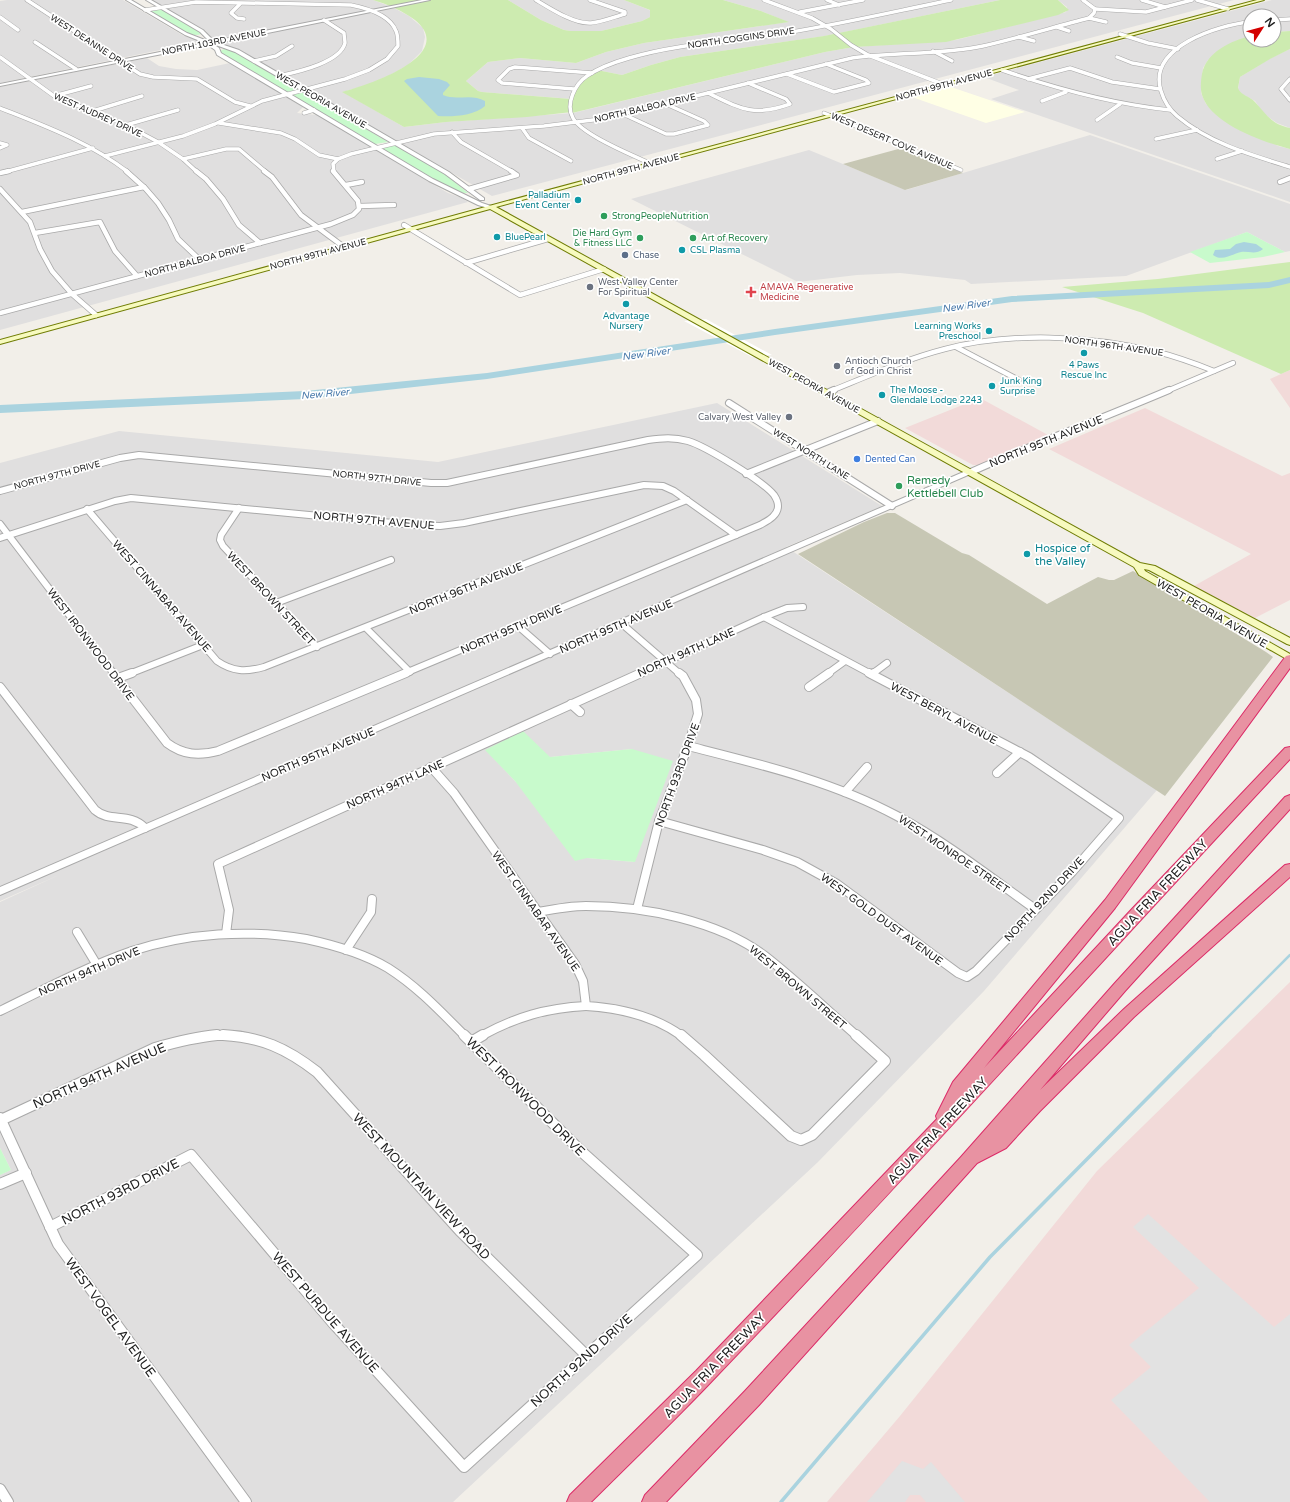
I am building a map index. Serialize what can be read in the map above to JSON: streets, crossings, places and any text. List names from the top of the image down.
{
  "streets": {
    "highway": ["AGUA FRIA FREEWAY"],
    "main road": ["NORTH 99TH AVENUE", "WEST PEORIA AVENUE"],
    "street": [
      "NORTH COGGINS DRIVE",
      "NORTH 103RD AVENUE",
      "WEST DEANNE DRIVE",
      "NORTH BALBOA DRIVE",
      "WEST AUDREY DRIVE",
      "WEST DESERT COVE AVENUE",
      "NORTH 96TH AVENUE",
      "NORTH 95TH AVENUE",
      "WEST NORTH LANE",
      "NORTH 97TH DRIVE",
      "NORTH 97TH AVENUE",
      "WEST CINNABAR AVENUE",
      "WEST BROWN STREET",
      "NORTH 95TH DRIVE",
      "WEST IRONWOOD DRIVE",
      "NORTH 94TH LANE",
      "WEST BERYL AVENUE",
      "NORTH 93RD DRIVE",
      "WEST MONROE STREET",
      "NORTH 92ND DRIVE",
      "WEST GOLD DUST AVENUE",
      "NORTH 94TH DRIVE",
      "NORTH 94TH AVENUE",
      "WEST MOUNTAIN VIEW ROAD",
      "WEST PURDUE AVENUE",
      "WEST VOGEL AVENUE"
    ]
  },
  "crossings": [
    ["NORTH 103RD AVENUE", "WEST DEANNE DRIVE"],
    ["NORTH 103RD AVENUE", "WEST PEORIA AVENUE"],
    ["NORTH 103RD AVENUE", "WEST AUDREY DRIVE"],
    ["NORTH 99TH AVENUE", "WEST PEORIA AVENUE"],
    ["NORTH 99TH AVENUE", "WEST DESERT COVE AVENUE"],
    ["WEST PEORIA AVENUE", "NORTH BALBOA DRIVE"],
    ["WEST PEORIA AVENUE", "NORTH 96TH AVENUE"],
    ["WEST PEORIA AVENUE", "NORTH 95TH AVENUE"],
    ["NORTH BALBOA DRIVE", "WEST AUDREY DRIVE"],
    ["NORTH 96TH AVENUE", "NORTH 95TH AVENUE"],
    ["NORTH 96TH AVENUE", "NORTH 97TH AVENUE"],
    ["NORTH 96TH AVENUE", "WEST CINNABAR AVENUE"],
    ["NORTH 96TH AVENUE", "WEST BROWN STREET"],
    ["NORTH 95TH AVENUE", "WEST NORTH LANE"],
    ["NORTH 95TH AVENUE", "NORTH 93RD DRIVE"],
    ["NORTH 97TH DRIVE", "NORTH 95TH DRIVE"],
    ["NORTH 97TH AVENUE", "WEST CINNABAR AVENUE"],
    ["NORTH 97TH AVENUE", "WEST BROWN STREET"],
    ["NORTH 97TH AVENUE", "NORTH 95TH DRIVE"],
    ["NORTH 97TH AVENUE", "WEST IRONWOOD DRIVE"],
    ["WEST CINNABAR AVENUE", "WEST BROWN STREET"],
    ["WEST CINNABAR AVENUE", "NORTH 94TH LANE"],
    ["WEST BROWN STREET", "NORTH 93RD DRIVE"],
    ["NORTH 95TH DRIVE", "WEST IRONWOOD DRIVE"],
    ["WEST IRONWOOD DRIVE", "NORTH 92ND DRIVE"],
    ["WEST IRONWOOD DRIVE", "NORTH 94TH DRIVE"],
    ["NORTH 94TH LANE", "WEST BERYL AVENUE"],
    ["NORTH 94TH LANE", "NORTH 93RD DRIVE"],
    ["NORTH 94TH LANE", "NORTH 94TH DRIVE"],
    ["WEST BERYL AVENUE", "NORTH 92ND DRIVE"],
    ["NORTH 93RD DRIVE", "WEST MONROE STREET"],
    ["NORTH 93RD DRIVE", "WEST GOLD DUST AVENUE"],
    ["NORTH 93RD DRIVE", "WEST PURDUE AVENUE"],
    ["NORTH 93RD DRIVE", "WEST VOGEL AVENUE"],
    ["WEST MONROE STREET", "NORTH 92ND DRIVE"],
    ["NORTH 92ND DRIVE", "WEST GOLD DUST AVENUE"],
    ["NORTH 92ND DRIVE", "WEST MOUNTAIN VIEW ROAD"],
    ["NORTH 92ND DRIVE", "WEST PURDUE AVENUE"],
    ["NORTH 94TH AVENUE", "WEST MOUNTAIN VIEW ROAD"],
    ["NORTH 94TH AVENUE", "WEST VOGEL AVENUE"]
  ],
  "water": ["New River"],
  "places": {
    "other": [
      "Palladium Event Center",
      "StrongPeopleNutrition",
      "BluePearl",
      "Die Hard Gym & Fitness LLC",
      "Art of Recovery",
      "CSL Plasma",
      "Chase",
      "West Valley Center For Spiritual",
      "Advantage Nursery",
      "Learning Works Preschool",
      "4 Paws Rescue Inc",
      "Antioch Church of God in Christ",
      "Junk King Surprise",
      "The Moose - Glendale Lodge 2243",
      "Calvary West Valley",
      "Dented Can",
      "Remedy Kettlebell Club",
      "Hospice of the Valley"
    ],
    "health": ["AMAVA Regenerative Medicine"]
  },
  "north": "top right"
}
